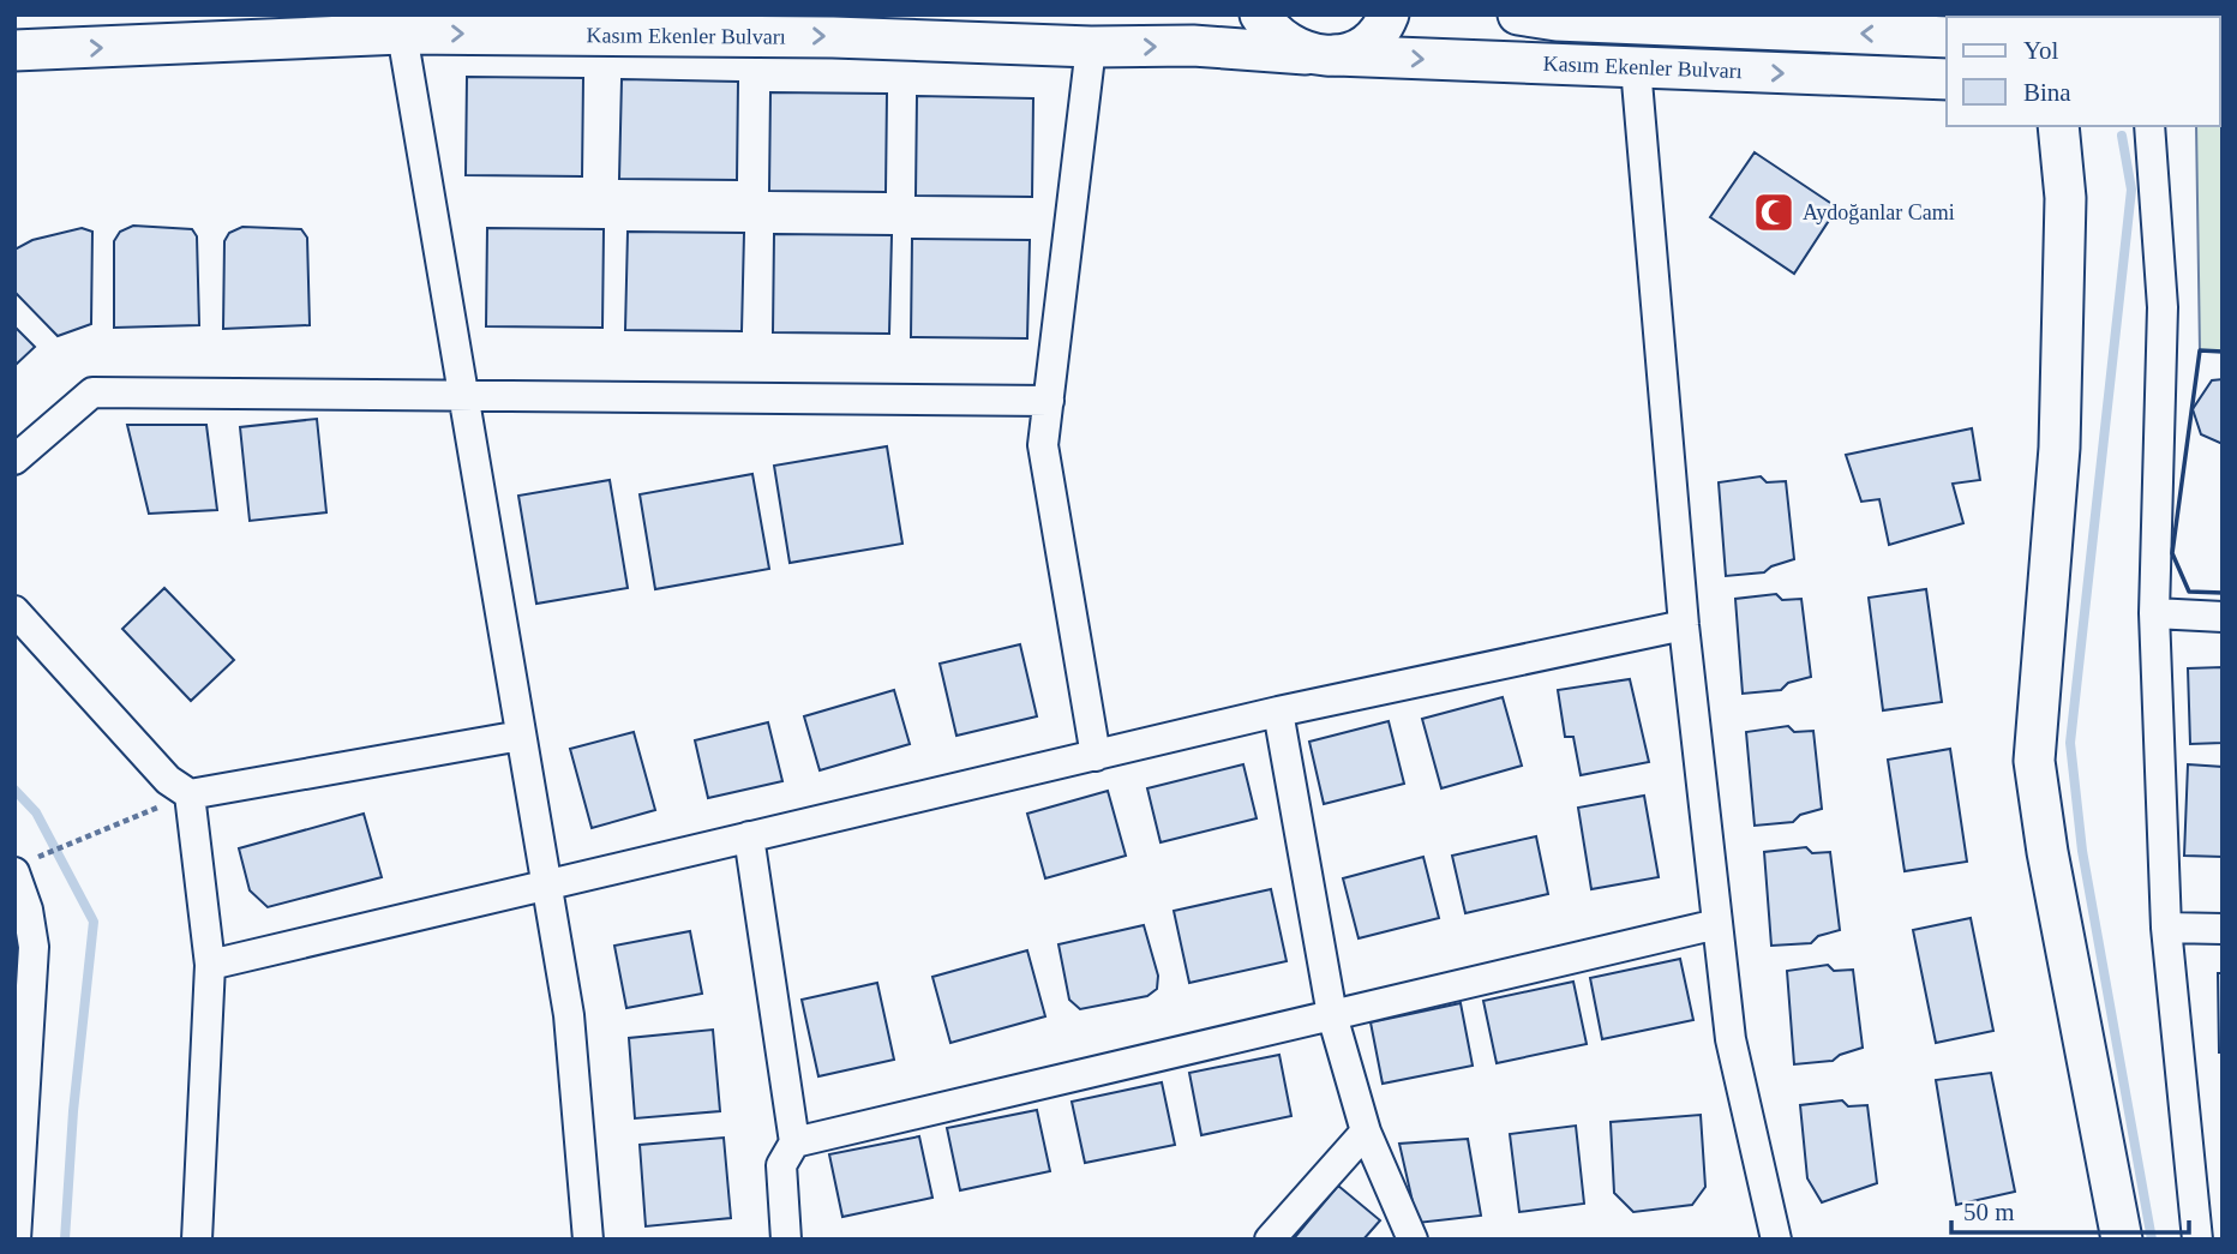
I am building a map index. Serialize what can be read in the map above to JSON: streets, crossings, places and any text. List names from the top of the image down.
{
  "streets": {
    "street": ["Kasım Ekenler Bulvarı"]
  },
  "places": {
    "mosque": ["Aydoğanlar Cami"]
  },
  "legend": ["Yol", "Bina"],
  "scale_bar": "50 m"
}
